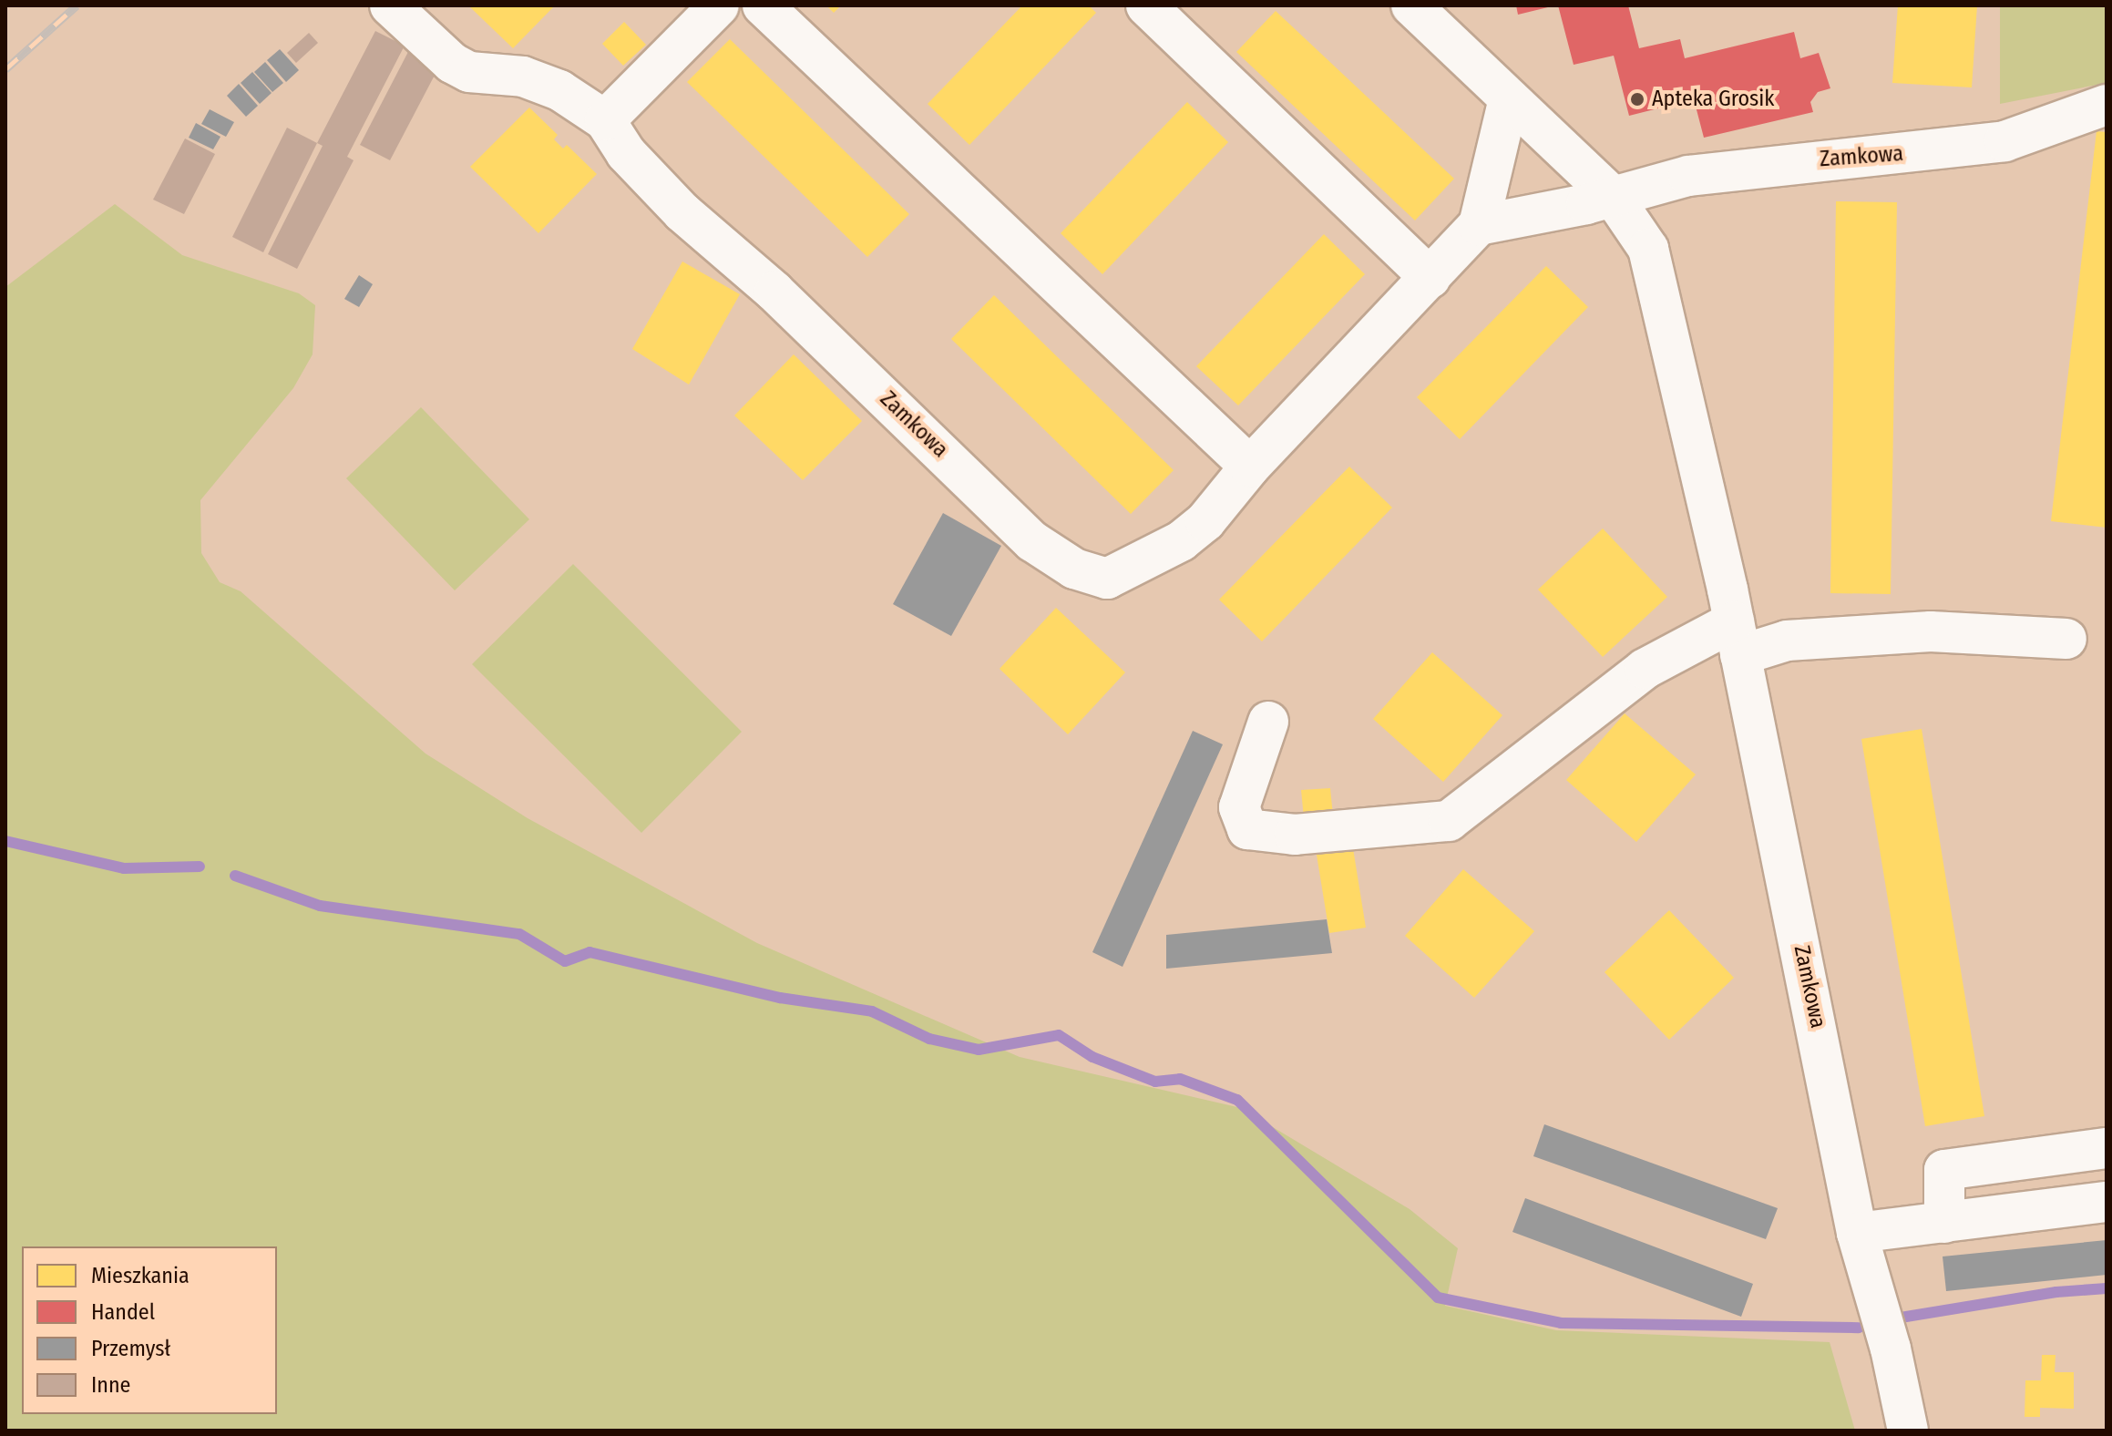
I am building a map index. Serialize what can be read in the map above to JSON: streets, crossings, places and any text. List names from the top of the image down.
{
  "streets": {
    "street": ["Zamkowa"]
  },
  "places": ["Apteka Grosik"],
  "legend": [
    "Mieszkania",
    "Handel",
    "Przemysł",
    "Inne"
  ]
}
